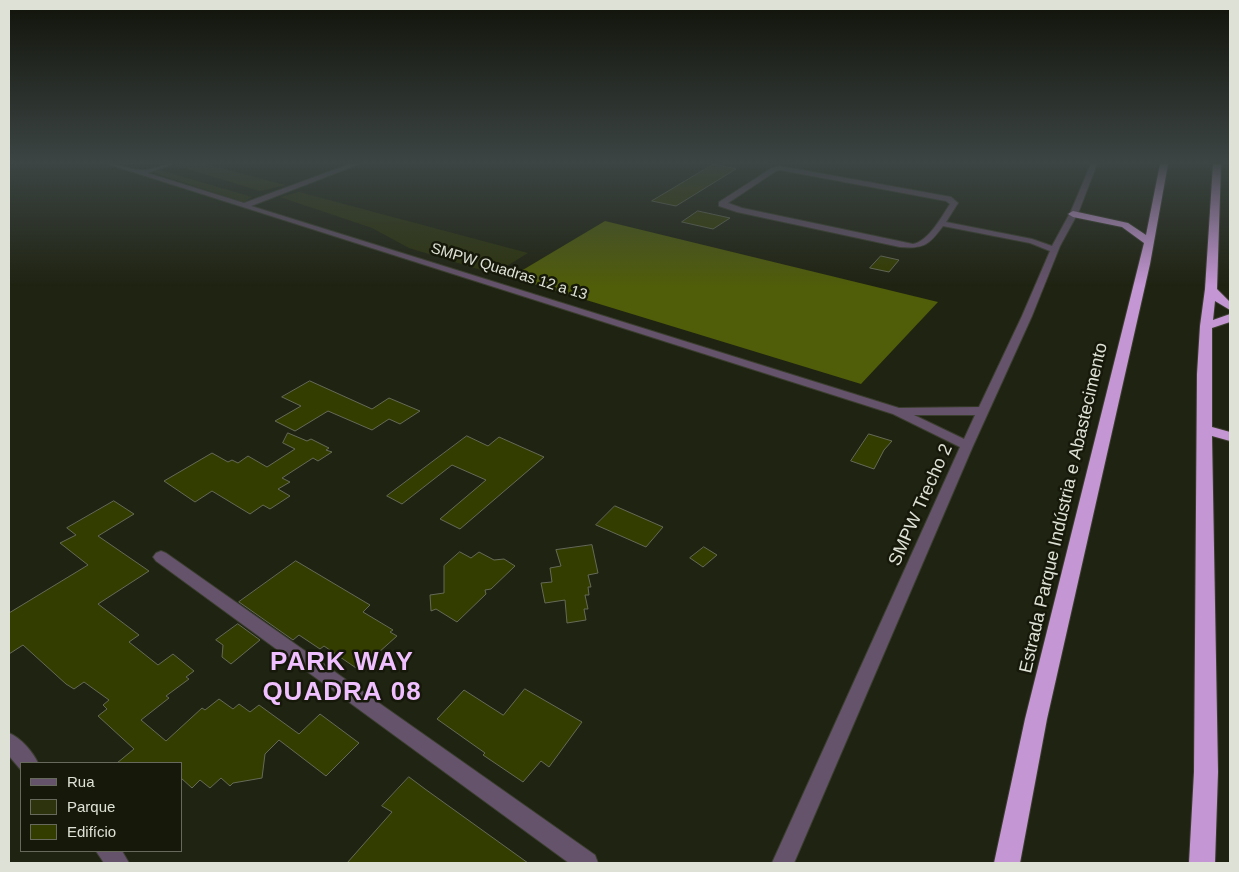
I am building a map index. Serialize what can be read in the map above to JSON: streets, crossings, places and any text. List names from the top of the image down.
{
  "streets": {
    "highway": ["Estrada Parque Indústria e Abastecimento"],
    "street": ["SMPW Quadras 12 a 13", "SMPW Trecho 2"]
  },
  "crossings": [
    ["SMPW Quadras 12 a 13", "SMPW Trecho 2"]
  ],
  "districts": ["PARK WAY QUADRA 08"],
  "legend": ["Rua", "Parque", "Edifício"]
}
